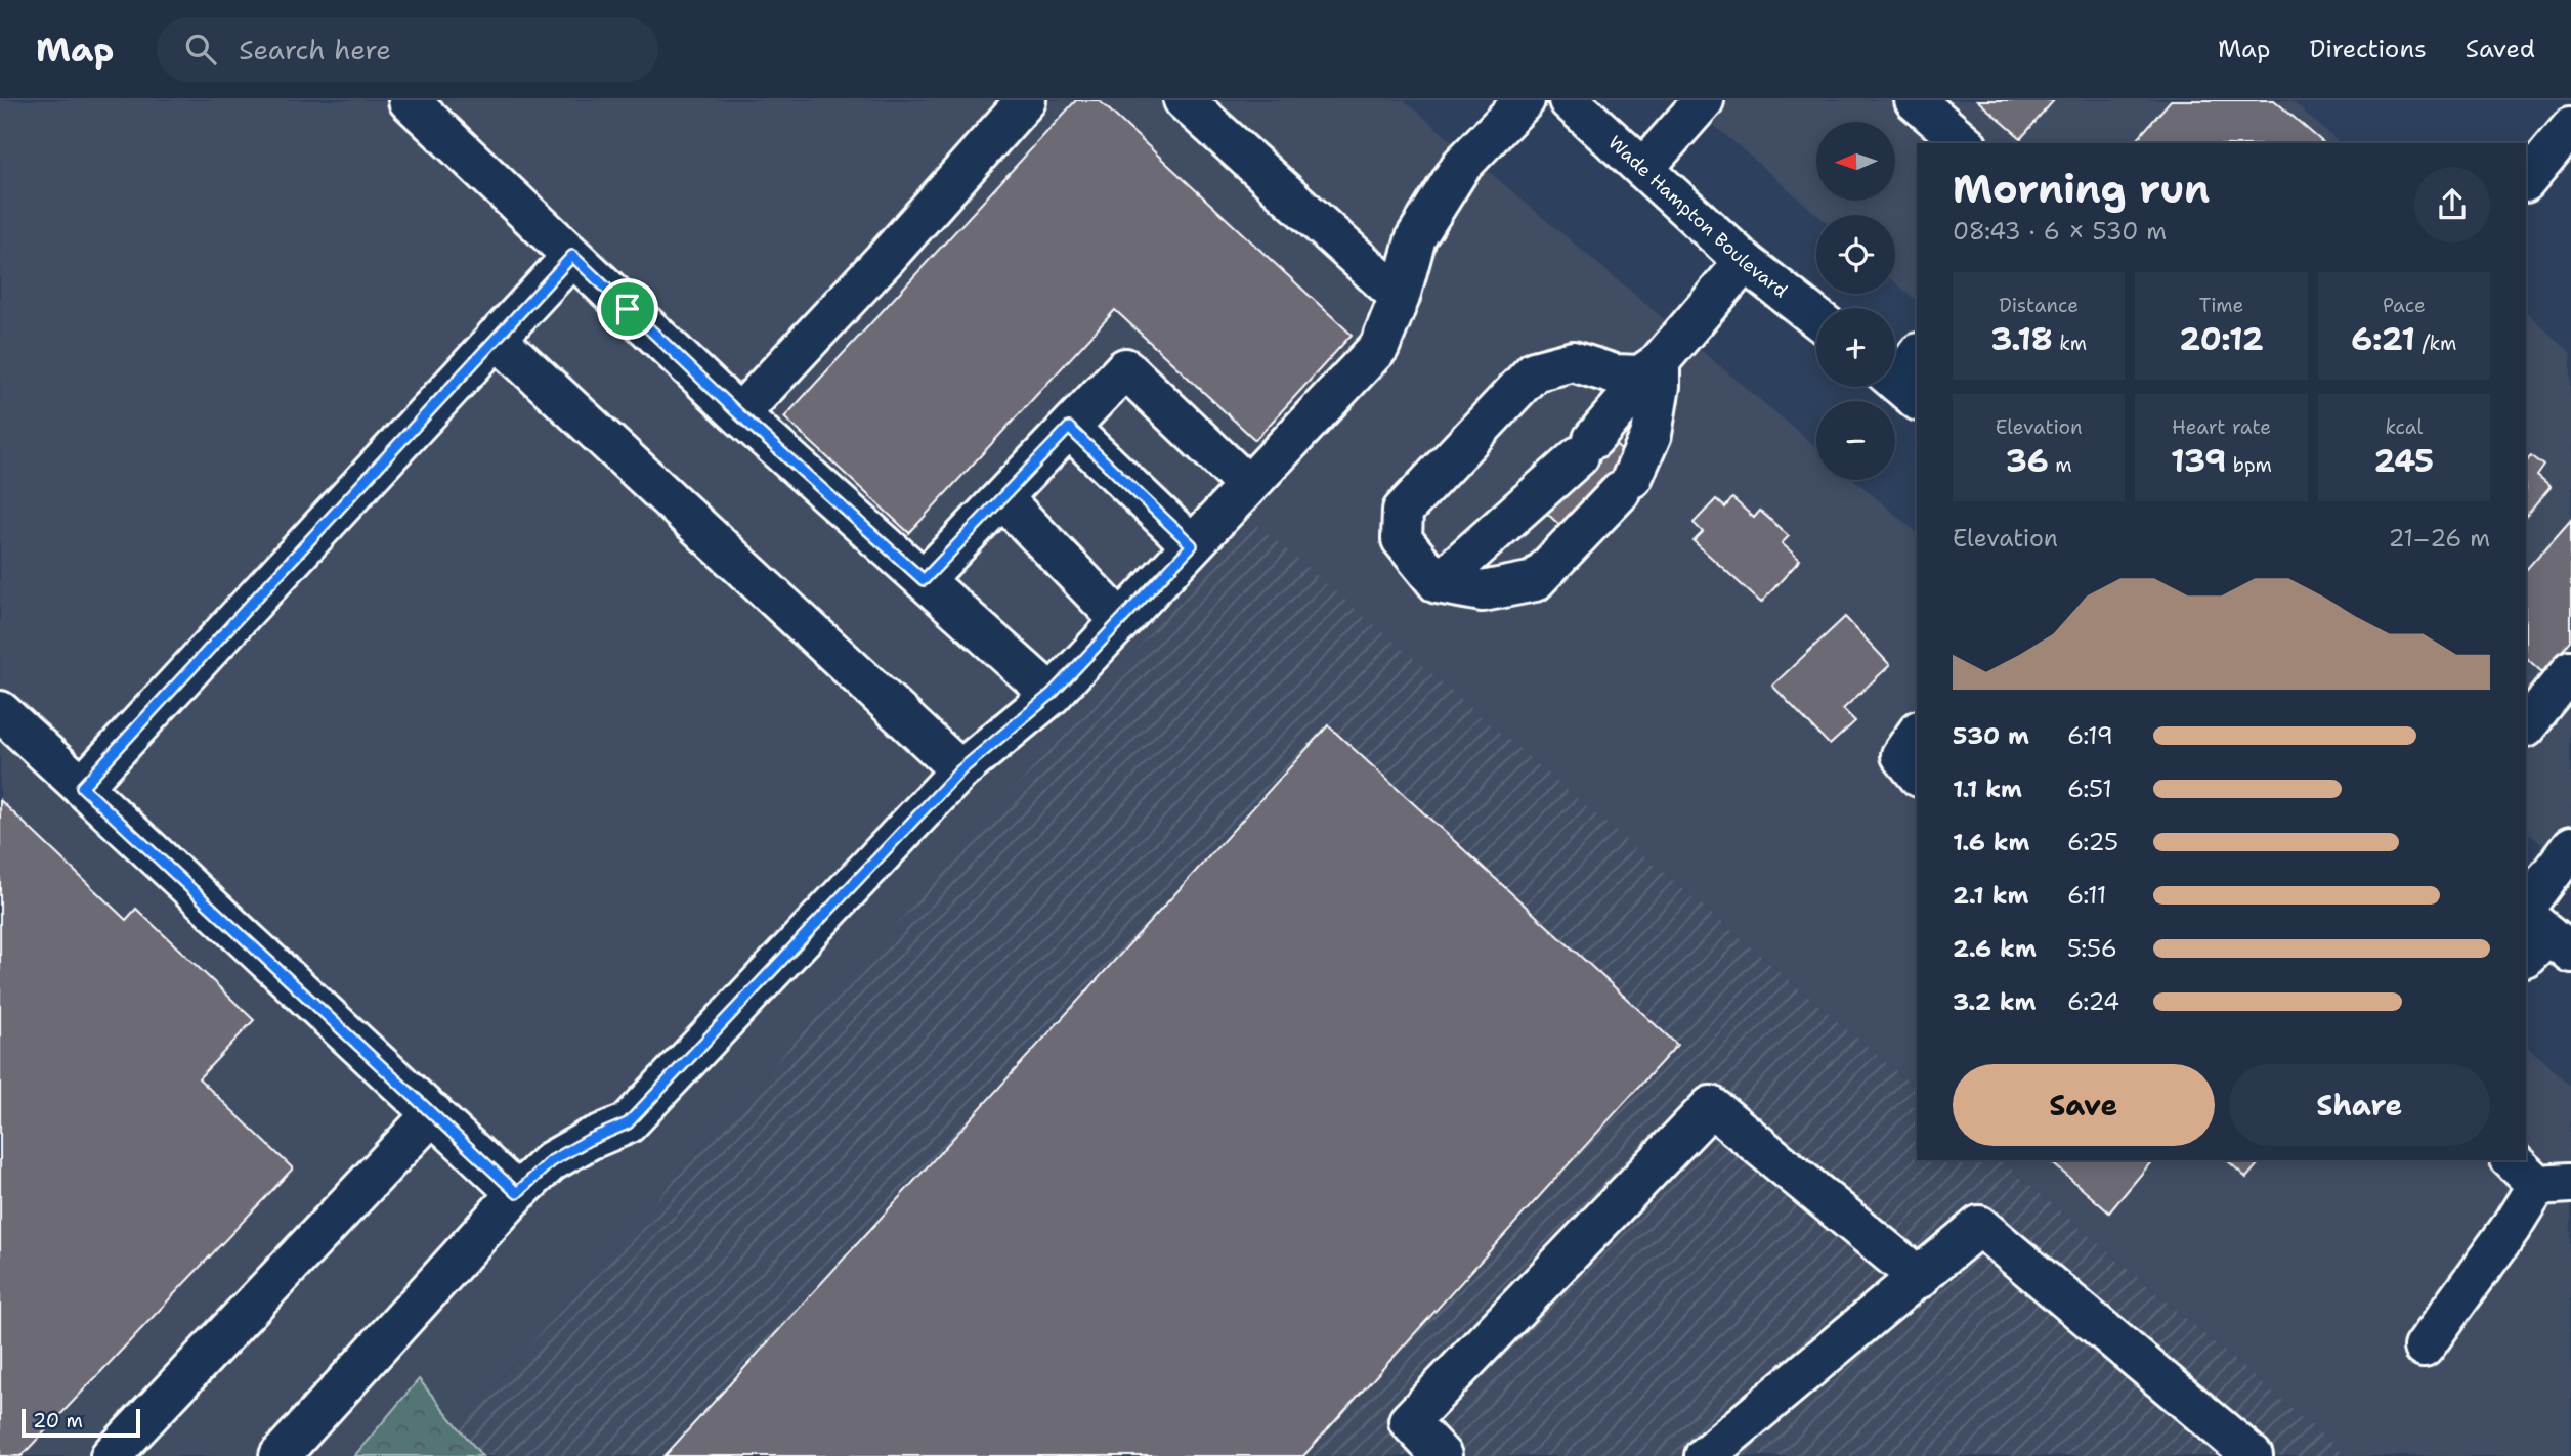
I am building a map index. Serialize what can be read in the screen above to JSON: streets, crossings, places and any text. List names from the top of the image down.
{
  "streets": {
    "main road": ["Wade Hampton Boulevard"]
  },
  "scale_bar": "20 m",
  "north": "left",
  "page": {
    "header": "Map",
    "search": "Search here",
    "nav": ["Map", "Directions", "Saved"],
    "map_buttons": ["+", "−"],
    "heading": ["Morning run", "08:43 · 6 × 530 m"],
    "stats": [
      ["Distance", "3.18 km"],
      ["Time", "20:12"],
      ["Pace", "6:21 /km"],
      ["Elevation", "36 m"],
      ["Heart rate", "139 bpm"],
      ["kcal", "245"]
    ],
    "chart": ["Elevation", "21–26 m"],
    "list": [
      {
        "name": "530 m",
        "note": "6:19"
      },
      {
        "name": "1.1 km",
        "note": "6:51"
      },
      {
        "name": "1.6 km",
        "note": "6:25"
      },
      {
        "name": "2.1 km",
        "note": "6:11"
      },
      {
        "name": "2.6 km",
        "note": "5:56"
      },
      {
        "name": "3.2 km",
        "note": "6:24"
      }
    ],
    "buttons": ["Save", "Share"],
    "scale": "20 m"
  }
}
